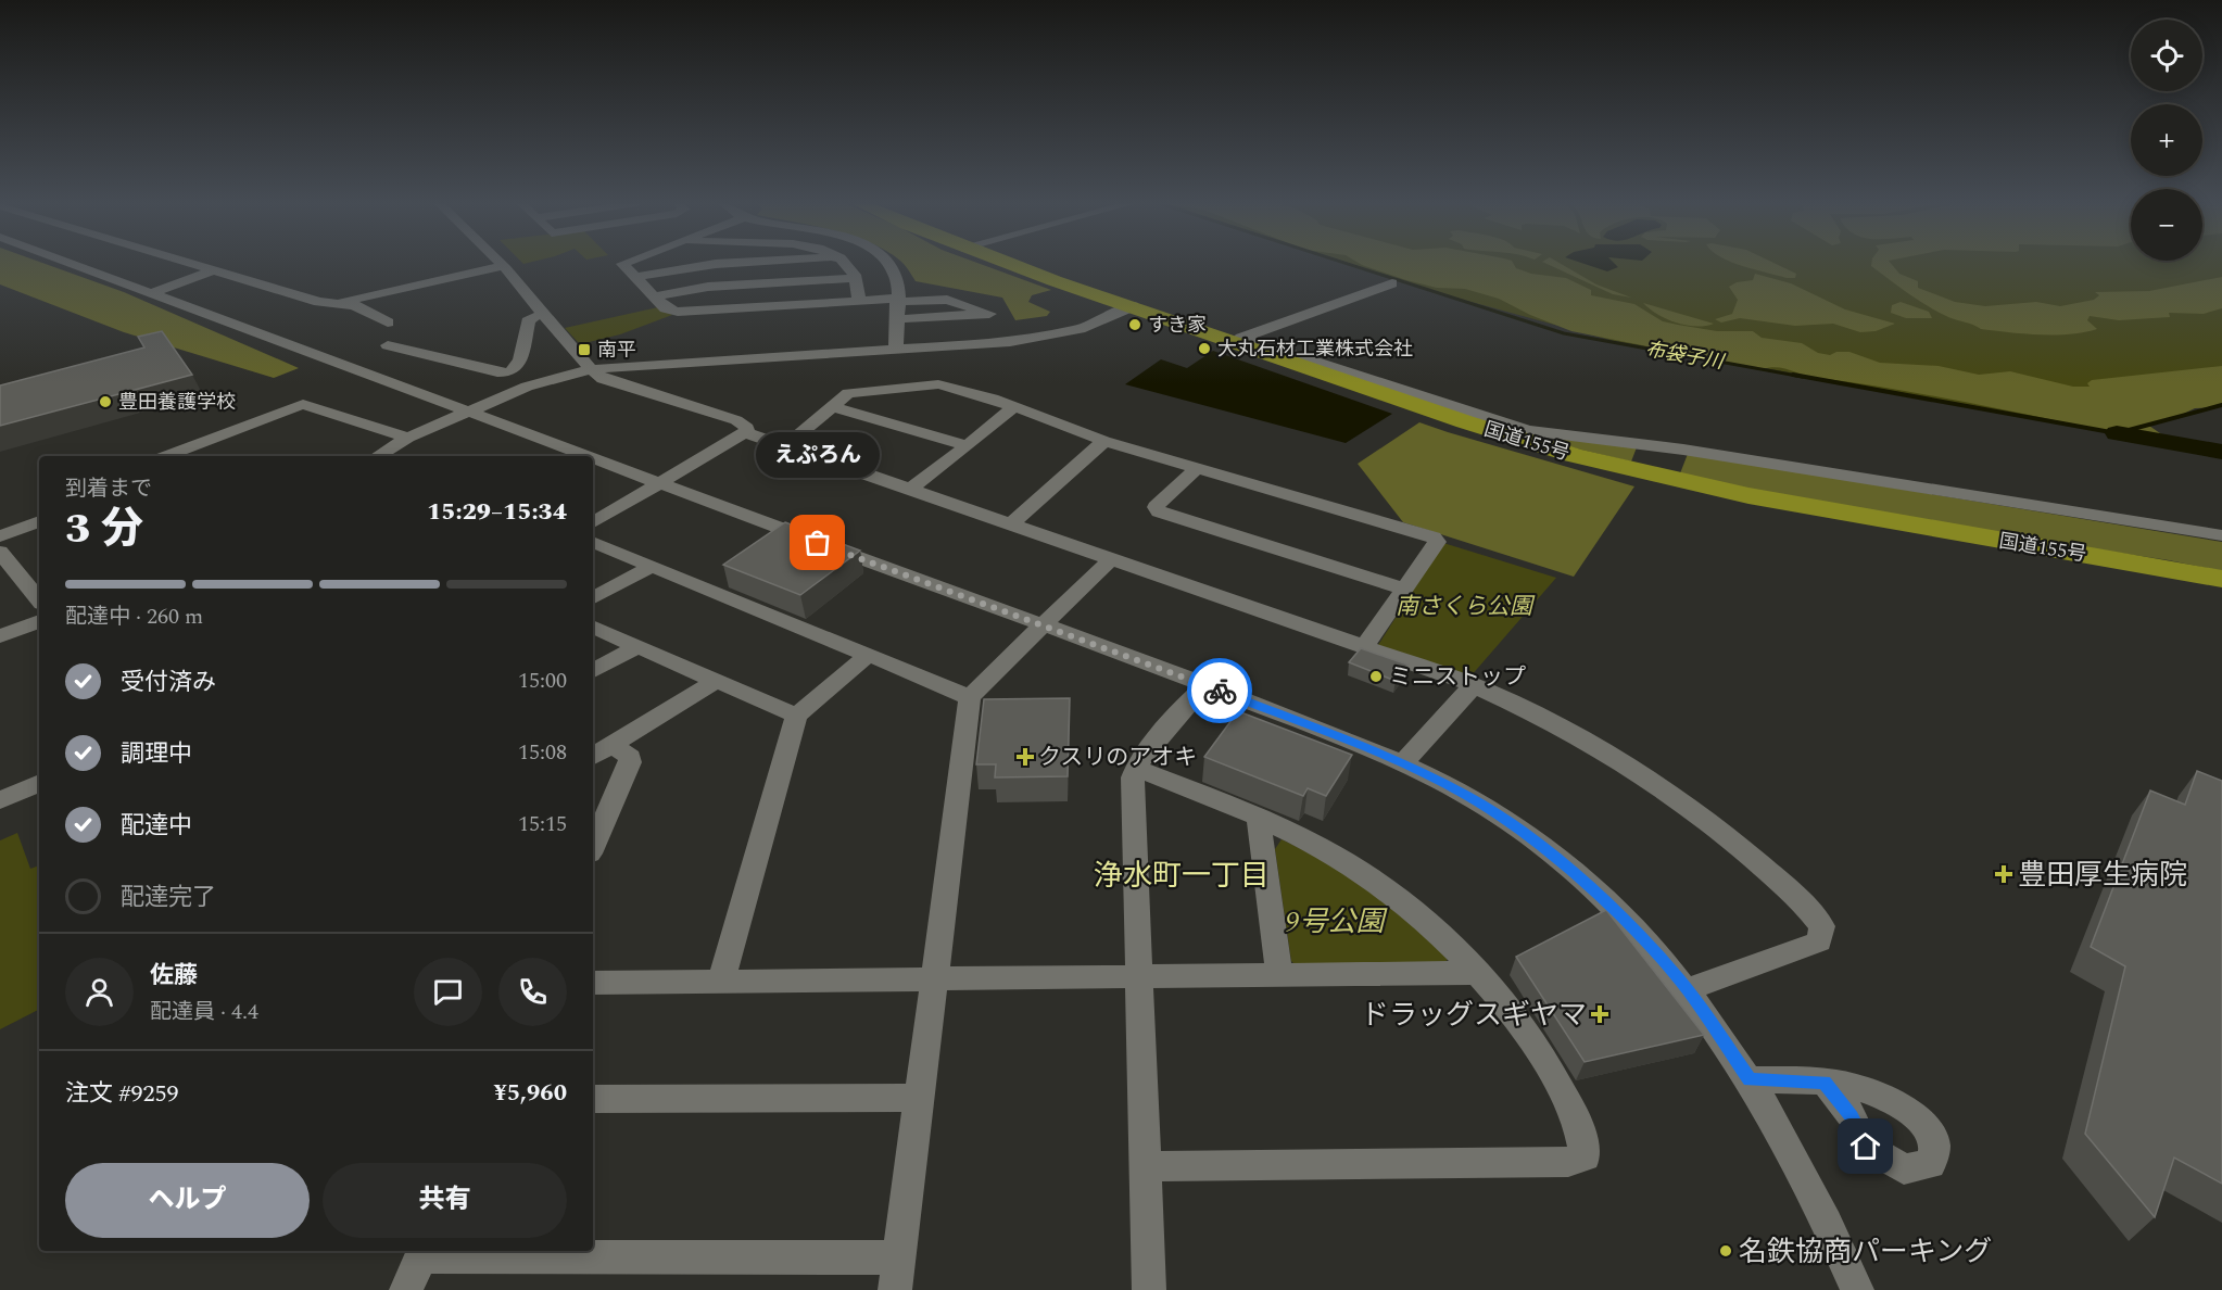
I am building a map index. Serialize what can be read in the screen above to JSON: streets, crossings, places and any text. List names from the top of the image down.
{
  "streets": {
    "highway": ["国道155号"]
  },
  "districts": ["浄水町一丁目"],
  "water": ["布袋子川"],
  "parks": ["南さくら公園", "9号公園"],
  "places": {
    "other": [
      "すき家",
      "大丸石材工業株式会社",
      "豊田養護学校",
      "えぷろん",
      "ミニストップ",
      "名鉄協商パーキング"
    ],
    "transit": ["南平"],
    "health": ["クスリのアオキ", "豊田厚生病院", "ドラッグスギヤマ"]
  },
  "page": {
    "map_buttons": ["+", "−"],
    "bubble": "えぷろん",
    "heading": ["3 分", "到着まで", "15:29–15:34"],
    "panel": [
      "佐藤",
      "配達員 · 4.4",
      "注文 #9259",
      "¥5,960"
    ],
    "bar": "配達中 · 260 m",
    "list": [
      ["受付済み", "15:00"],
      ["調理中", "15:08"],
      ["配達中", "15:15"],
      "配達完了"
    ],
    "buttons": ["ヘルプ", "共有"]
  }
}
